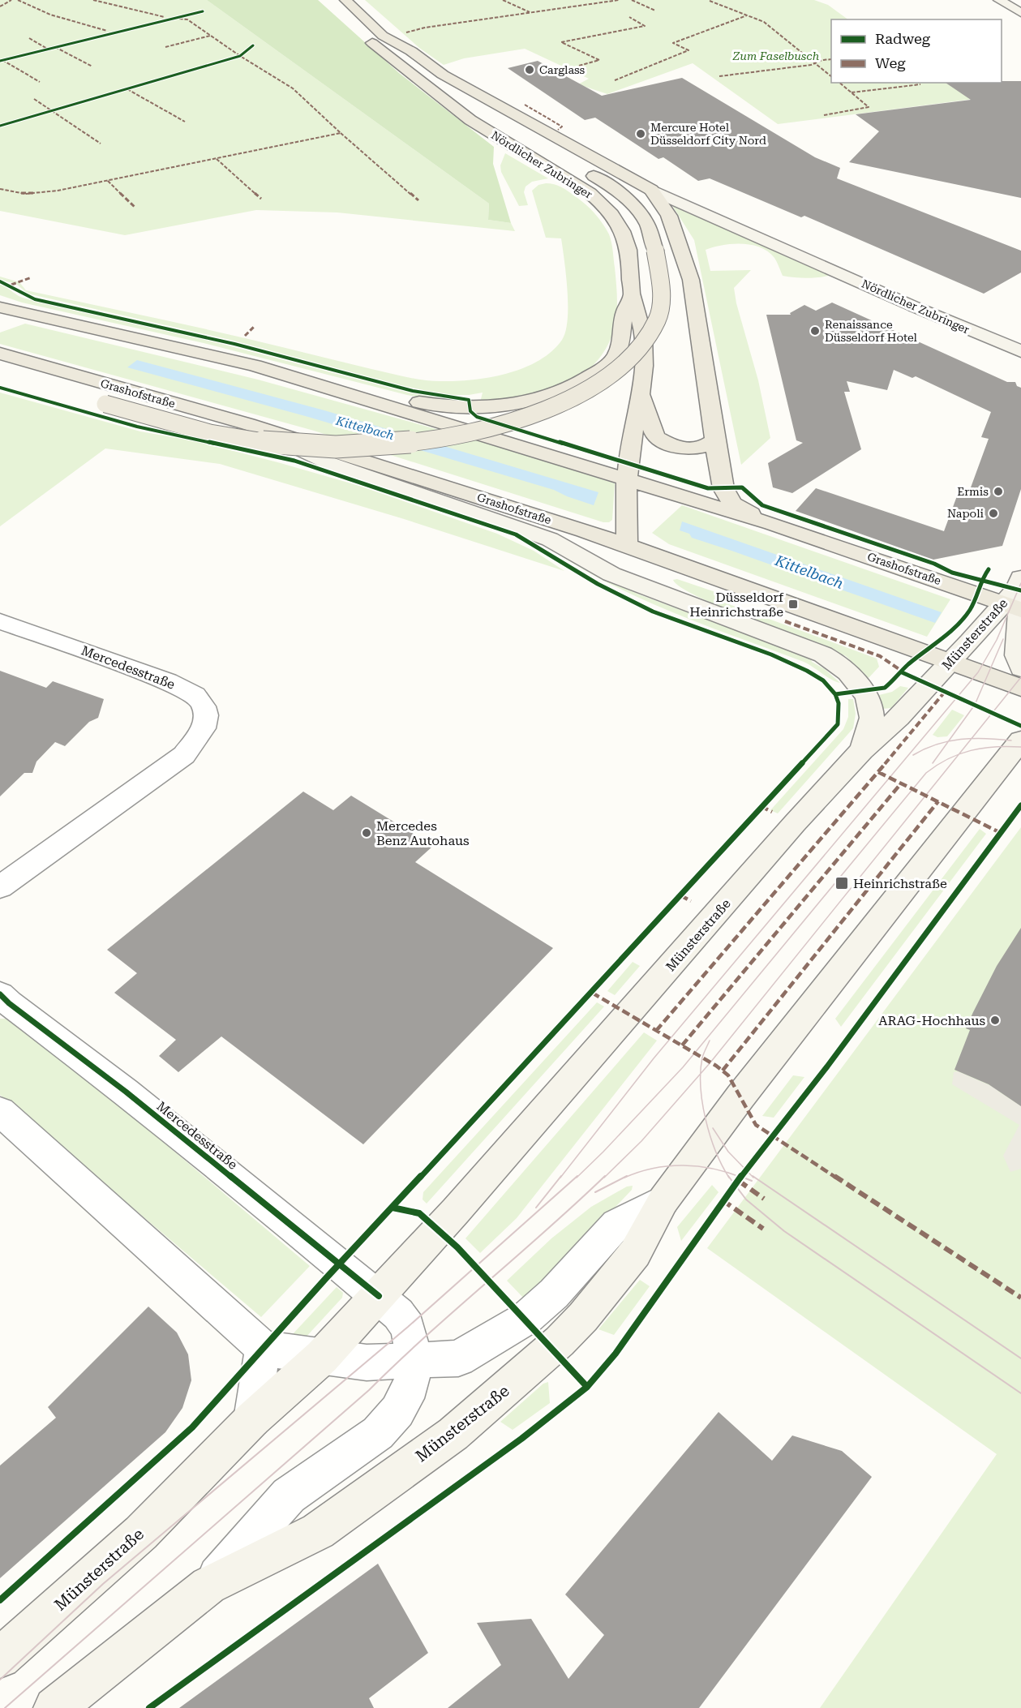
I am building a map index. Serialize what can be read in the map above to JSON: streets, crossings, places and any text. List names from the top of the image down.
{
  "streets": {
    "main road": ["Nördlicher Zubringer", "Grashofstraße", "Münsterstraße"],
    "street": ["Mercedesstraße"]
  },
  "crossings": [
    ["Nördlicher Zubringer", "Grashofstraße"],
    ["Grashofstraße", "Münsterstraße"],
    ["Münsterstraße", "Mercedesstraße"]
  ],
  "water": ["Kittelbach"],
  "parks": ["Zum Faselbusch"],
  "places": {
    "other": [
      "Carglass",
      "Mercure Hotel Düsseldorf City Nord",
      "Renaissance Düsseldorf Hotel",
      "Ermis",
      "Napoli",
      "Mercedes Benz Autohaus",
      "ARAG-Hochhaus"
    ],
    "transit": ["Düsseldorf Heinrichstraße", "Heinrichstraße"]
  },
  "legend": ["Radweg", "Weg"]
}
